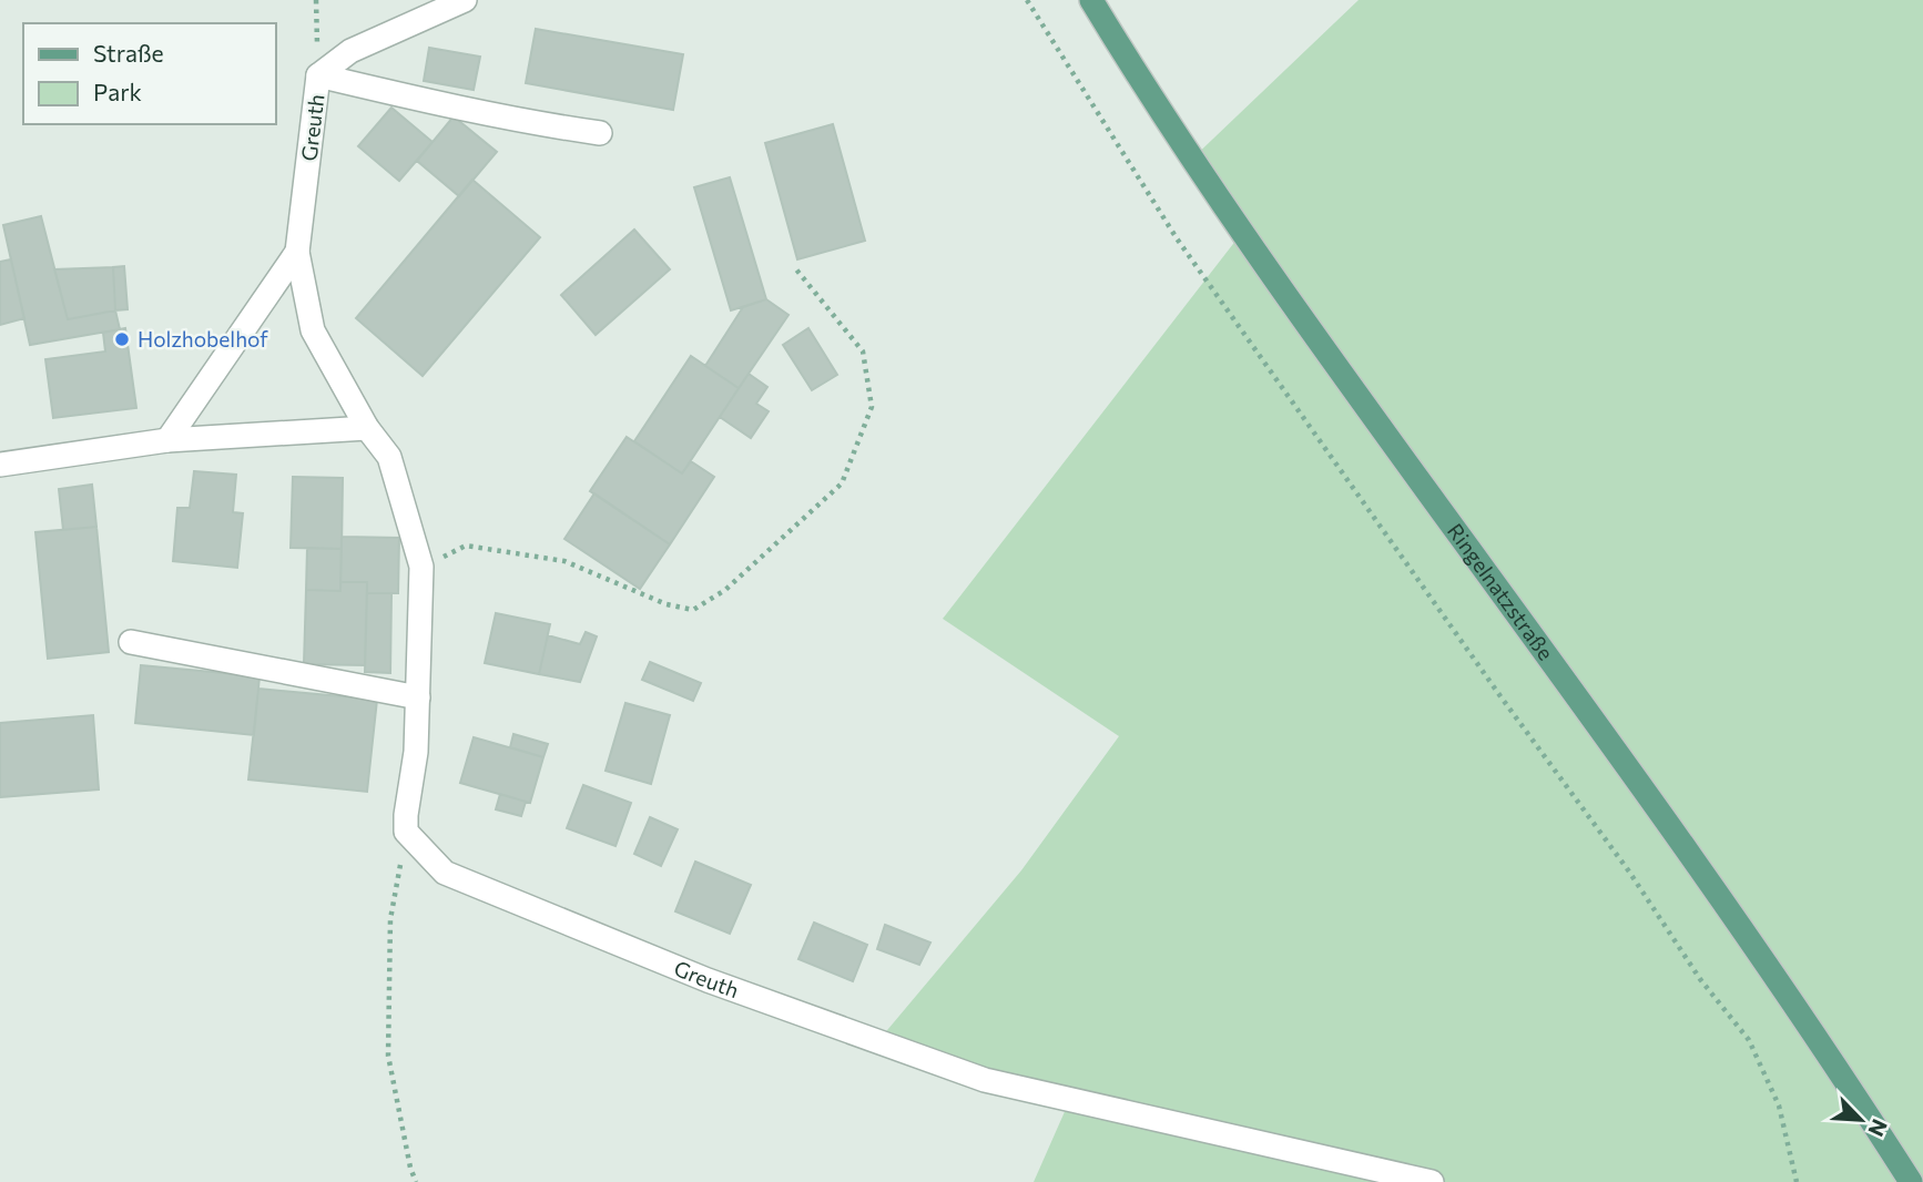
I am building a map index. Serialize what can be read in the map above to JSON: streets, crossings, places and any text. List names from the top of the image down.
{
  "streets": {
    "main road": ["Ringelnatzstraße"],
    "street": ["Greuth"]
  },
  "places": ["Holzhobelhof"],
  "legend": ["Straße", "Park"],
  "north": "bottom right"
}
